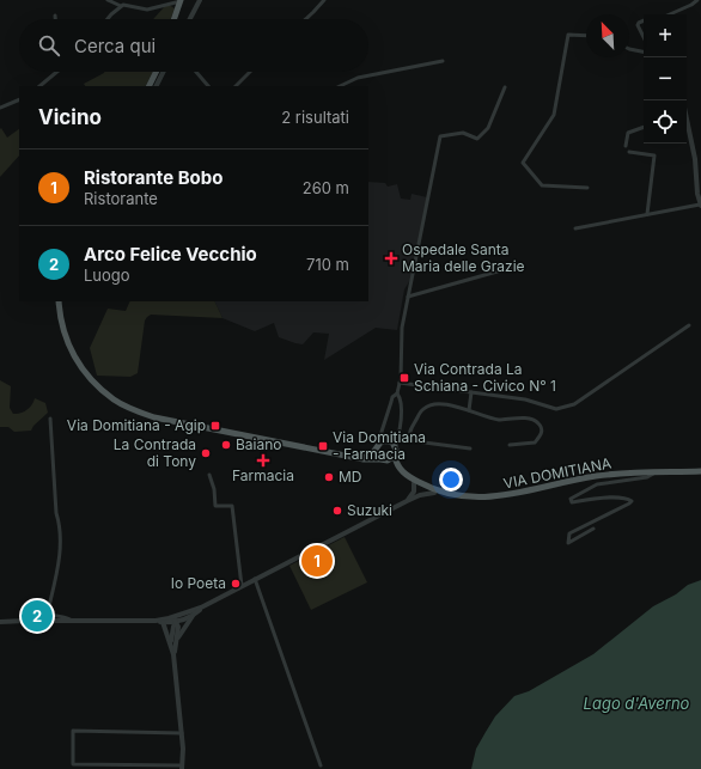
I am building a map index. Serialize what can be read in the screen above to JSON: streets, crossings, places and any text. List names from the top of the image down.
{
  "streets": {
    "main road": ["VIA DOMITIANA"]
  },
  "water": ["Lago d'Averno"],
  "places": {
    "health": ["Ospedale Santa Maria delle Grazie", "Farmacia"],
    "transit": ["Via Contrada La Schiana - Civico N° 1", "Via Domitiana - Agip", "Via Domitiana - Farmacia"],
    "other": [
      "Baiano",
      "La Contrada di Tony",
      "MD",
      "Suzuki",
      "Io Poeta"
    ]
  },
  "north": "top left",
  "page": {
    "map_buttons": ["+", "−"],
    "search": "Cerca qui",
    "heading": ["Vicino", "2 risultati"],
    "list": [
      {
        "mark": "1",
        "name": "Ristorante Bobo",
        "note": "Ristorante",
        "value": "260 m"
      },
      {
        "mark": "2",
        "name": "Arco Felice Vecchio",
        "note": "Luogo",
        "value": "710 m"
      }
    ],
    "pins": ["1", "2"]
  }
}
